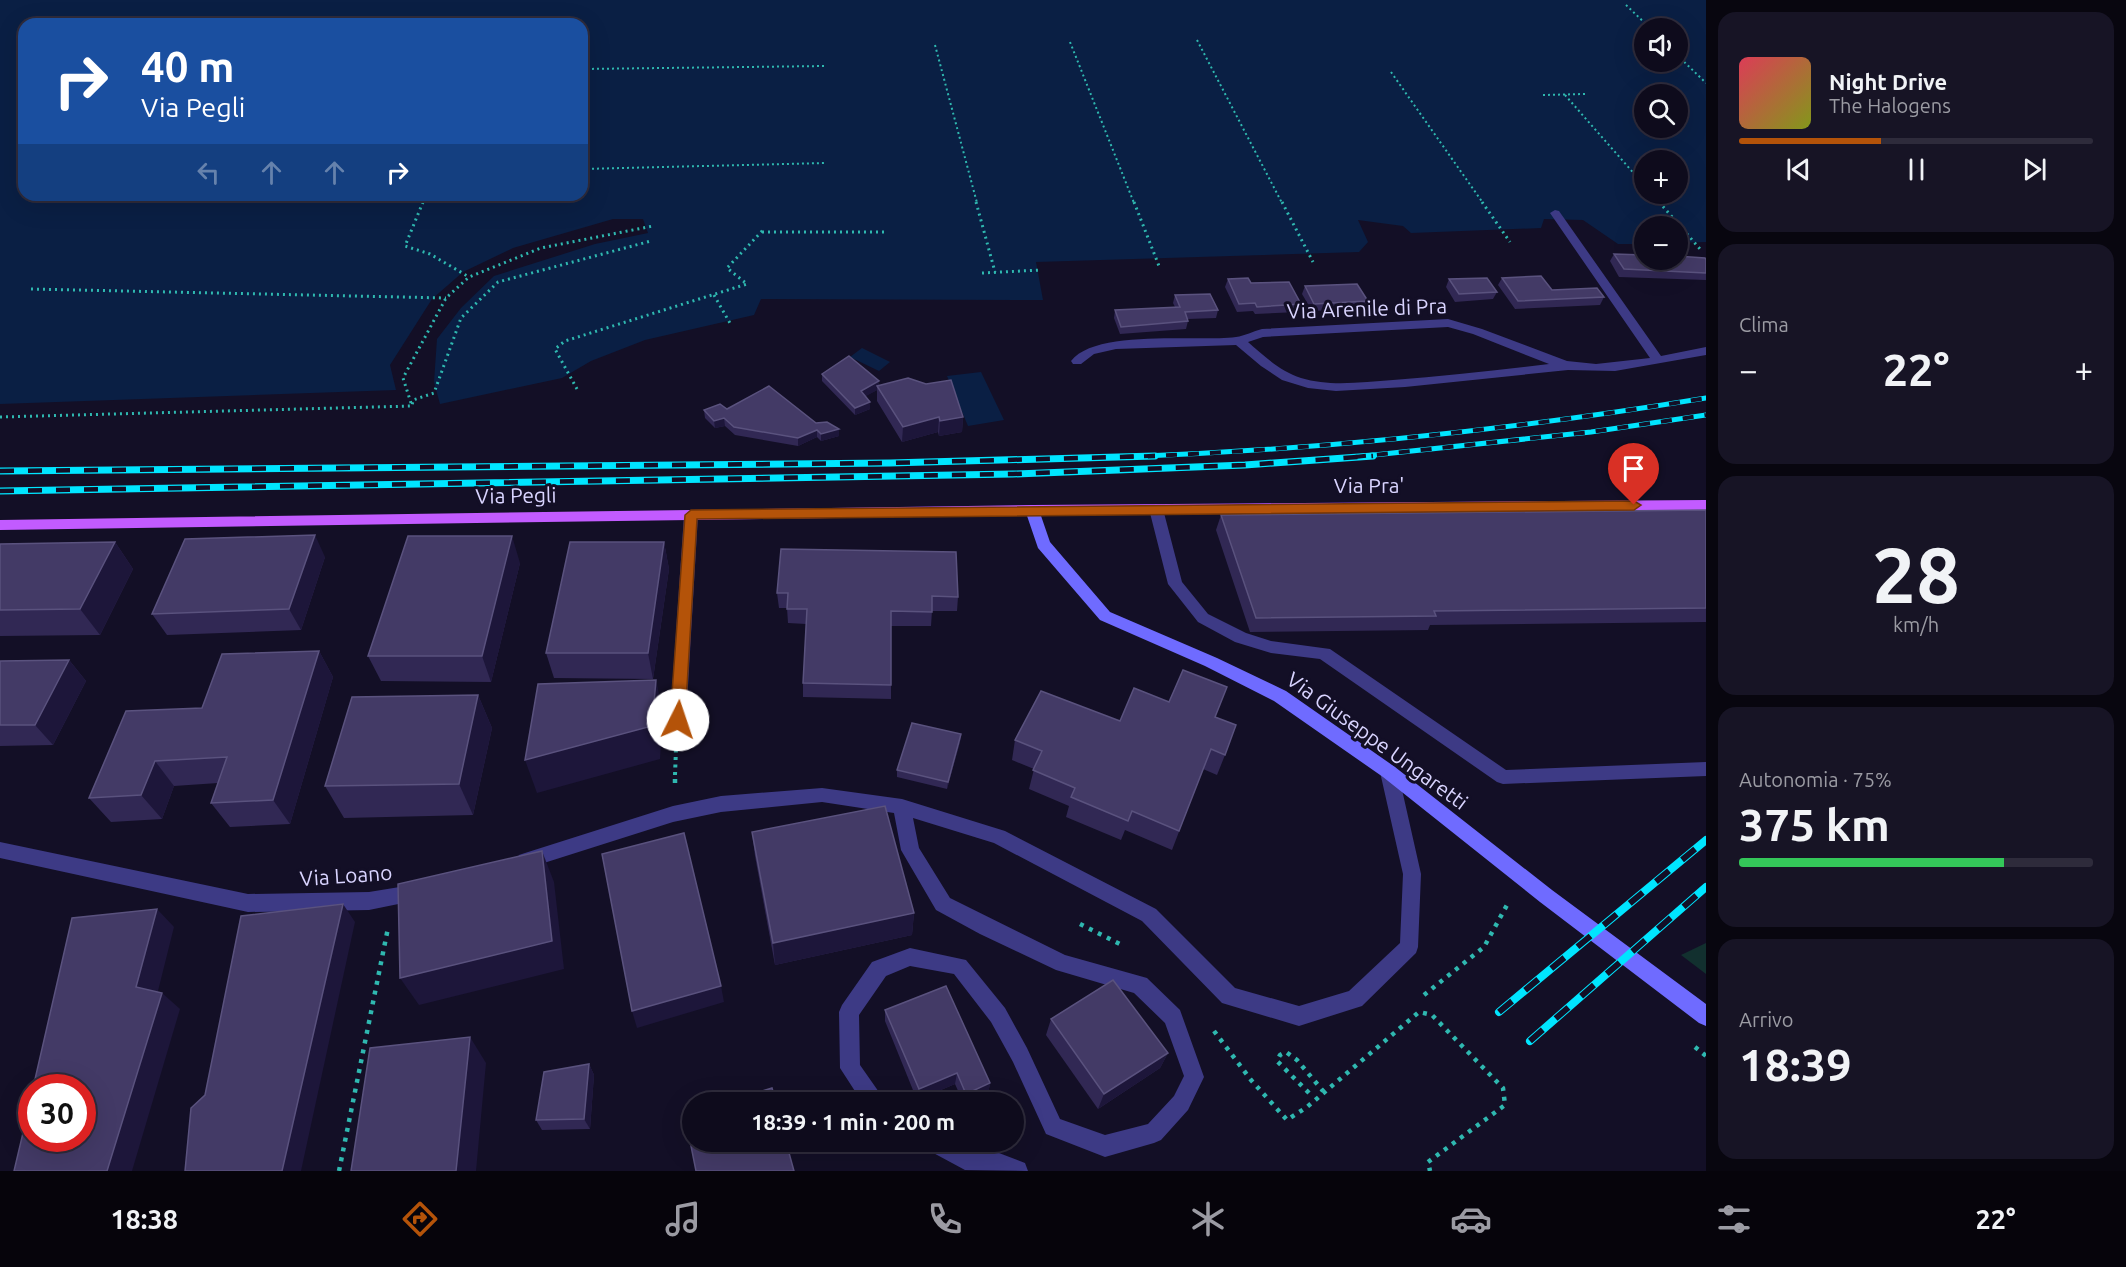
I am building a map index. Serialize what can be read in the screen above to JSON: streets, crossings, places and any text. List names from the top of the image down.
{
  "streets": {
    "main road": ["Via Pra'", "Via Pegli"],
    "street": ["Via Arenile di Pra", "Via Giuseppe Ungaretti", "Via Loano"]
  },
  "crossings": [
    ["Via Pra'", "Via Pegli"],
    ["Via Pra'", "Via Giuseppe Ungaretti"],
    ["Via Pegli", "Via Giuseppe Ungaretti"]
  ],
  "page": {
    "map_buttons": ["+", "−"],
    "turn": ["40 m", "Via Pegli"],
    "song": ["Night Drive", "The Halogens"],
    "tile": [
      "Clima",
      ["28", "km/h"],
      ["Autonomia · 75%", "375 km"],
      ["Arrivo", "18:39"]
    ],
    "heat": ["−", "22°", "+"],
    "limit": "30",
    "trip": "18:39 · 1 min · 200 m",
    "tabs": ["18:38", "22°"]
  }
}
